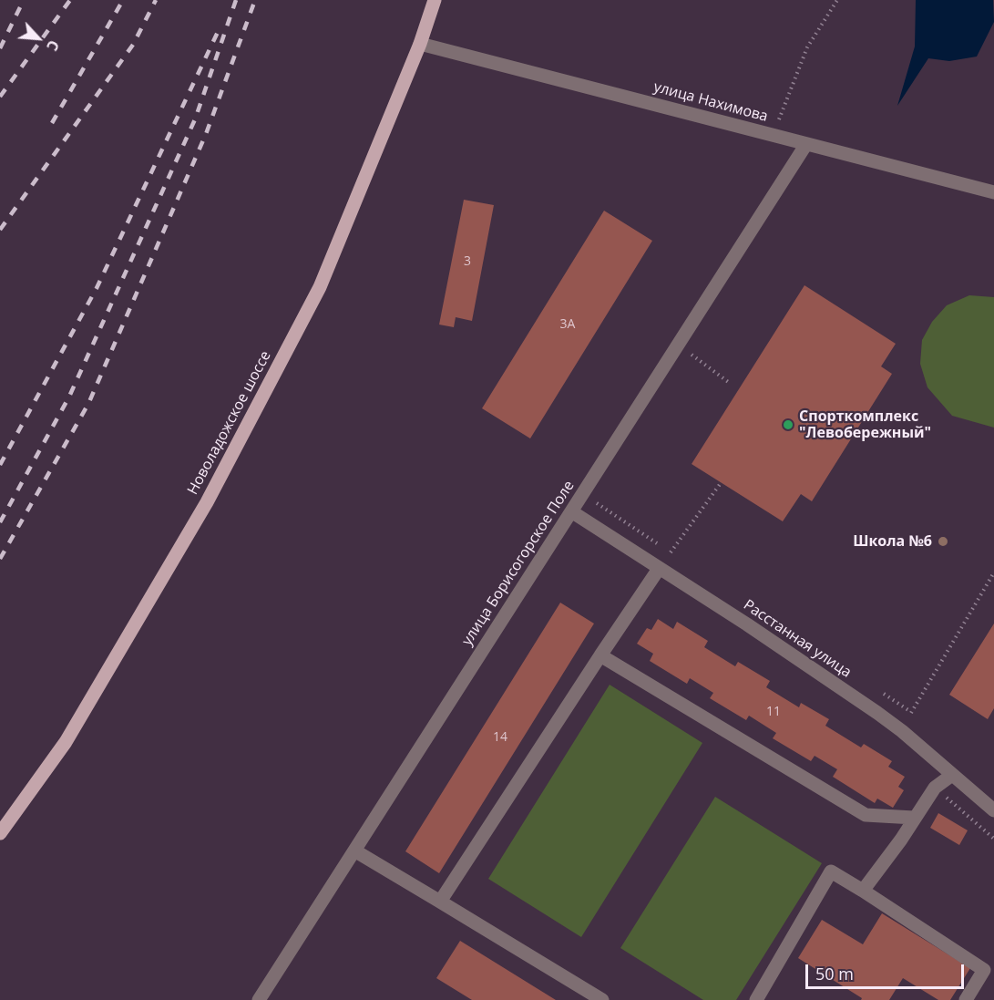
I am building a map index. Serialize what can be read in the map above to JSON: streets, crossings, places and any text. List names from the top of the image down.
{
  "streets": {
    "main road": ["Новоладожское шоссе"],
    "street": ["улица Нахимова", "улица Борисогорское Поле", "Расстанная улица"]
  },
  "crossings": [
    ["улица Нахимова", "Новоладожское шоссе"],
    ["улица Нахимова", "улица Борисогорское Поле"],
    ["улица Борисогорское Поле", "Расстанная улица"]
  ],
  "places": ["Спорткомплекс \"Левобережный\"", "Школа №6"],
  "house_numbers": [
    "3",
    "3А",
    "11",
    "14"
  ],
  "scale_bar": "50 m",
  "north": "bottom right"
}
